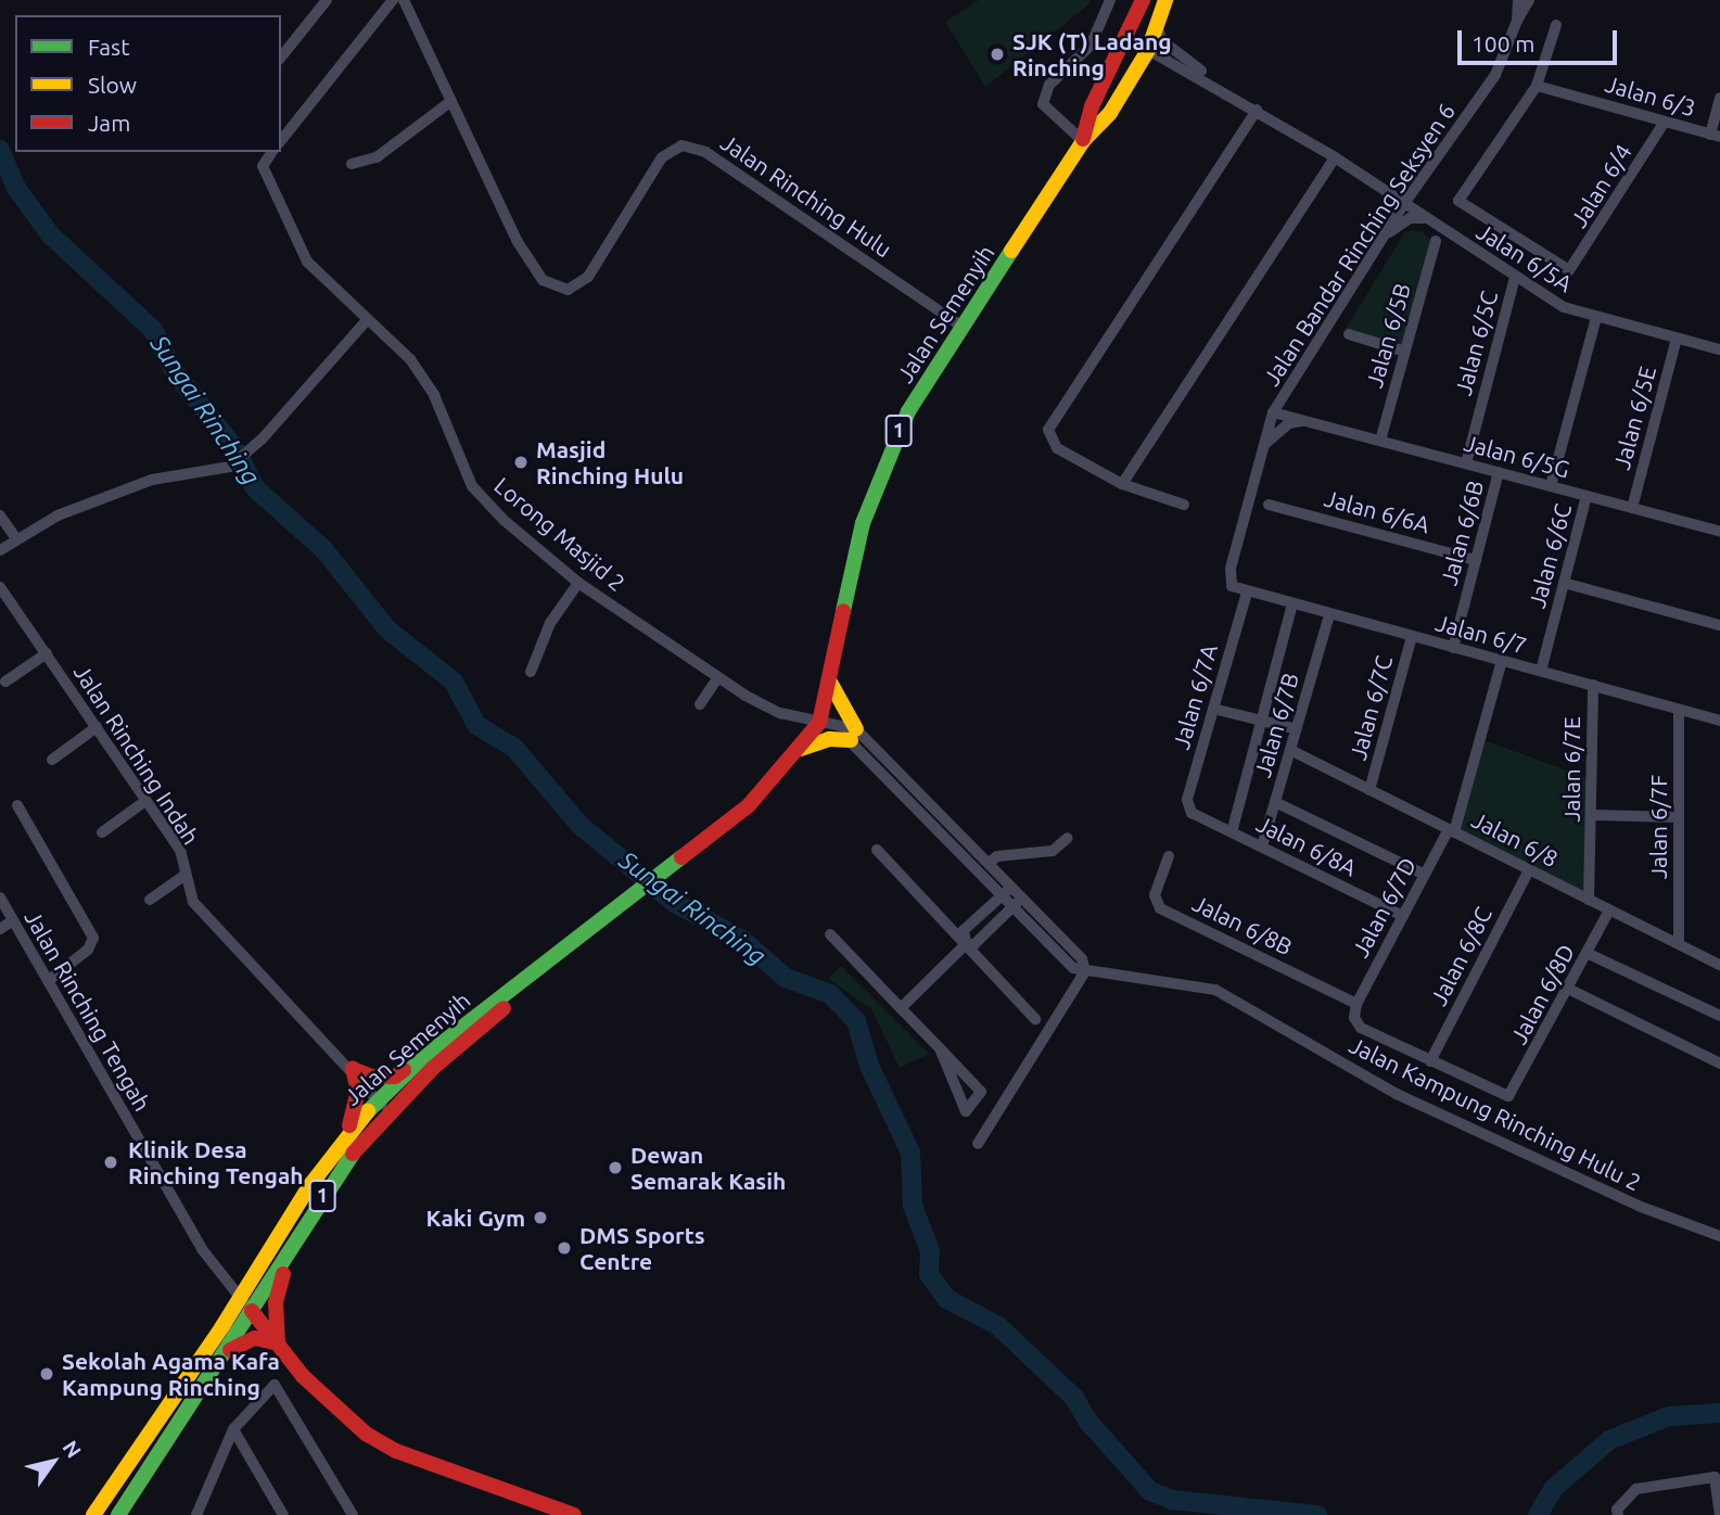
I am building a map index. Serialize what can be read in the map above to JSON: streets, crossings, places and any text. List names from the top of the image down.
{
  "streets": {
    "main road": ["Jalan Semenyih", "1"],
    "street": [
      "Jalan 6/3",
      "Jalan 6/4",
      "Jalan Rinching Hulu",
      "Jalan Bandar Rinching Seksyen 6",
      "Jalan 6/5A",
      "Jalan 6/5B",
      "Jalan 6/5C",
      "Jalan 6/5E",
      "Jalan 6/5G",
      "Jalan 6/6A",
      "Jalan 6/6B",
      "Lorong Masjid 2",
      "Jalan 6/6C",
      "Jalan 6/7",
      "Jalan 6/7A",
      "Jalan 6/7C",
      "Jalan 6/7B",
      "Jalan Rinching Indah",
      "Jalan 6/7E",
      "Jalan 6/7F",
      "Jalan 6/8",
      "Jalan 6/8A",
      "Jalan 6/7D",
      "Jalan 6/8B",
      "Jalan 6/8C",
      "Jalan 6/8D",
      "Jalan Rinching Tengah",
      "Jalan Kampung Rinching Hulu 2"
    ]
  },
  "crossings": [
    ["Jalan 6/3", "Jalan 6/4"],
    ["Jalan Rinching Hulu", "Jalan Semenyih"],
    ["Jalan Bandar Rinching Seksyen 6", "Jalan 6/5A"],
    ["Jalan Bandar Rinching Seksyen 6", "Jalan 6/5G"],
    ["Jalan Bandar Rinching Seksyen 6", "Jalan 6/7"],
    ["Jalan 6/5A", "Jalan 6/5C"],
    ["Jalan 6/5A", "Jalan 6/5E"],
    ["Jalan Semenyih", "1"],
    ["Jalan Semenyih", "Lorong Masjid 2"],
    ["Jalan Semenyih", "Jalan Rinching Indah"],
    ["Jalan Semenyih", "Jalan Rinching Tengah"],
    ["Jalan 6/5B", "Jalan 6/5G"],
    ["Jalan 6/5C", "Jalan 6/5G"],
    ["Jalan 6/5E", "Jalan 6/5G"],
    ["1", "Jalan Rinching Indah"],
    ["Jalan 6/5G", "Jalan 6/6B"],
    ["Jalan 6/5G", "Jalan 6/6C"],
    ["Jalan 6/6A", "Jalan 6/6B"],
    ["Jalan 6/6B", "Jalan 6/7"],
    ["Jalan 6/6C", "Jalan 6/7"],
    ["Jalan 6/7", "Jalan 6/7A"],
    ["Jalan 6/7", "Jalan 6/7C"],
    ["Jalan 6/7", "Jalan 6/7B"],
    ["Jalan 6/7", "Jalan 6/7E"],
    ["Jalan 6/7", "Jalan 6/7F"],
    ["Jalan 6/7", "Jalan 6/7D"],
    ["Jalan 6/7A", "Jalan 6/8A"],
    ["Jalan 6/7C", "Jalan 6/8"],
    ["Jalan 6/7B", "Jalan 6/8"],
    ["Jalan 6/7B", "Jalan 6/8A"],
    ["Jalan 6/7E", "Jalan 6/8"],
    ["Jalan 6/7F", "Jalan 6/8"],
    ["Jalan 6/8", "Jalan 6/7D"],
    ["Jalan 6/8", "Jalan 6/8C"],
    ["Jalan 6/8", "Jalan 6/8D"],
    ["Jalan 6/8A", "Jalan 6/7D"],
    ["Jalan 6/7D", "Jalan 6/8B"],
    ["Jalan 6/8C", "Jalan 6/8D"]
  ],
  "water": ["Sungai Rinching"],
  "places": [
    "SJK (T) Ladang Rinching",
    "Masjid Rinching Hulu",
    "Klinik Desa Rinching Tengah",
    "Dewan Semarak Kasih",
    "Kaki Gym",
    "DMS Sports Centre",
    "Sekolah Agama Kafa Kampung Rinching"
  ],
  "legend": ["Fast", "Slow", "Jam"],
  "scale_bar": "100 m",
  "north": "top right"
}
